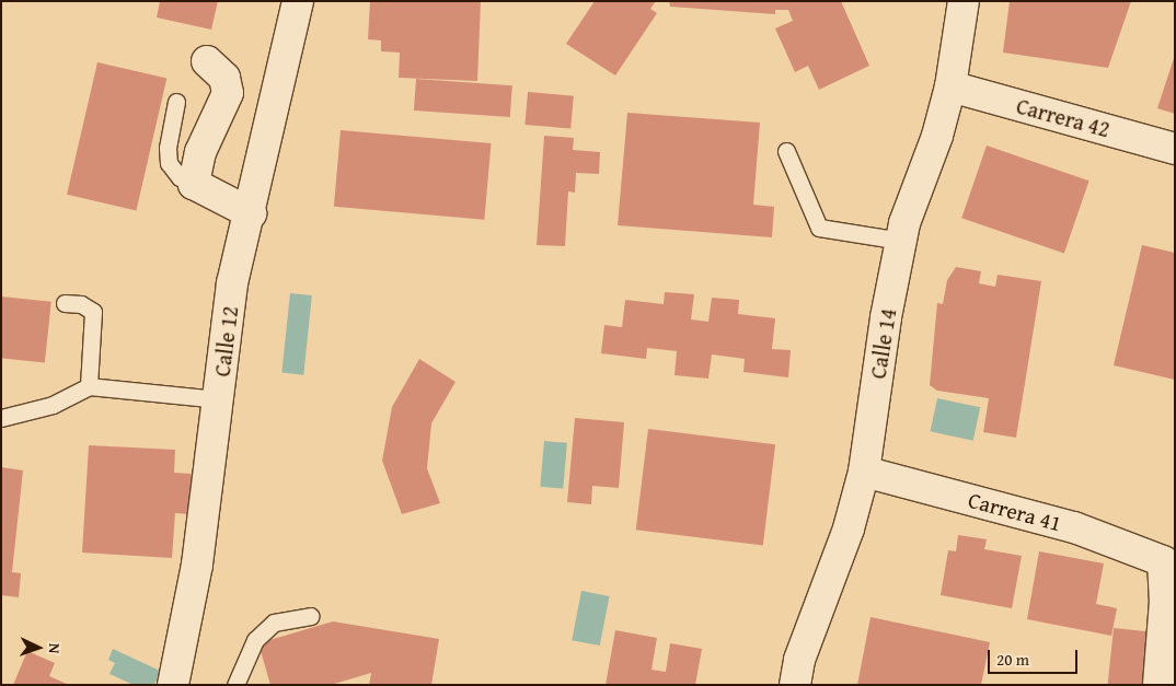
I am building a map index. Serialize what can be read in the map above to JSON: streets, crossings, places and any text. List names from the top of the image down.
{
  "streets": {
    "street": [
      "Carrera 42",
      "Calle 12",
      "Calle 14",
      "Carrera 41"
    ]
  },
  "crossings": [
    ["Carrera 42", "Calle 14"],
    ["Calle 14", "Carrera 41"]
  ],
  "scale_bar": "20 m",
  "north": "right"
}
